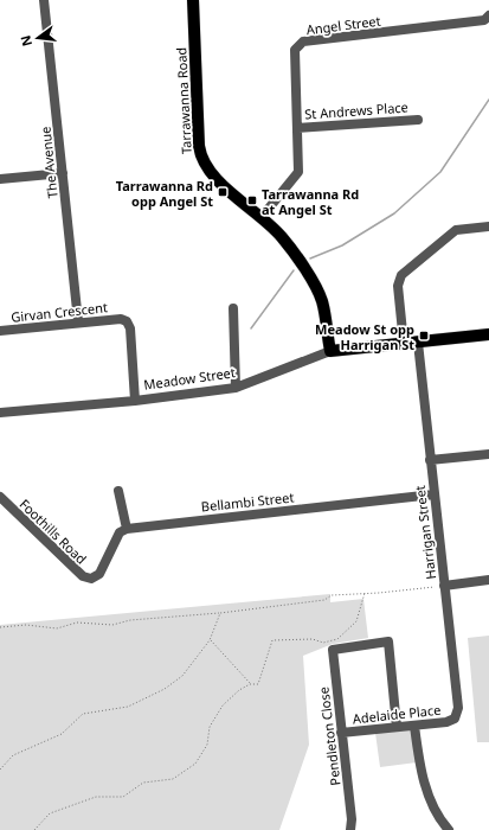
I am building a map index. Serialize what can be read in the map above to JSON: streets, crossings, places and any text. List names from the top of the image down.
{
  "streets": {
    "main road": ["Tarrawanna Road", "Meadow Street"],
    "street": [
      "Angel Street",
      "St Andrews Place",
      "The Avenue",
      "Girvan Crescent",
      "Bellambi Street",
      "Foothills Road",
      "Harrigan Street",
      "Adelaide Place",
      "Pendleton Close"
    ]
  },
  "crossings": [
    ["Angel Street", "Tarrawanna Road"],
    ["Angel Street", "St Andrews Place"],
    ["Tarrawanna Road", "Meadow Street"],
    ["The Avenue", "Girvan Crescent"],
    ["Girvan Crescent", "Meadow Street"],
    ["Meadow Street", "Harrigan Street"],
    ["Bellambi Street", "Foothills Road"],
    ["Bellambi Street", "Harrigan Street"],
    ["Harrigan Street", "Adelaide Place"],
    ["Adelaide Place", "Pendleton Close"]
  ],
  "places": {
    "transit": ["Tarrawanna Rd opp Angel St", "Tarrawanna Rd at Angel St", "Meadow St opp Harrigan St"]
  },
  "north": "left"
}
